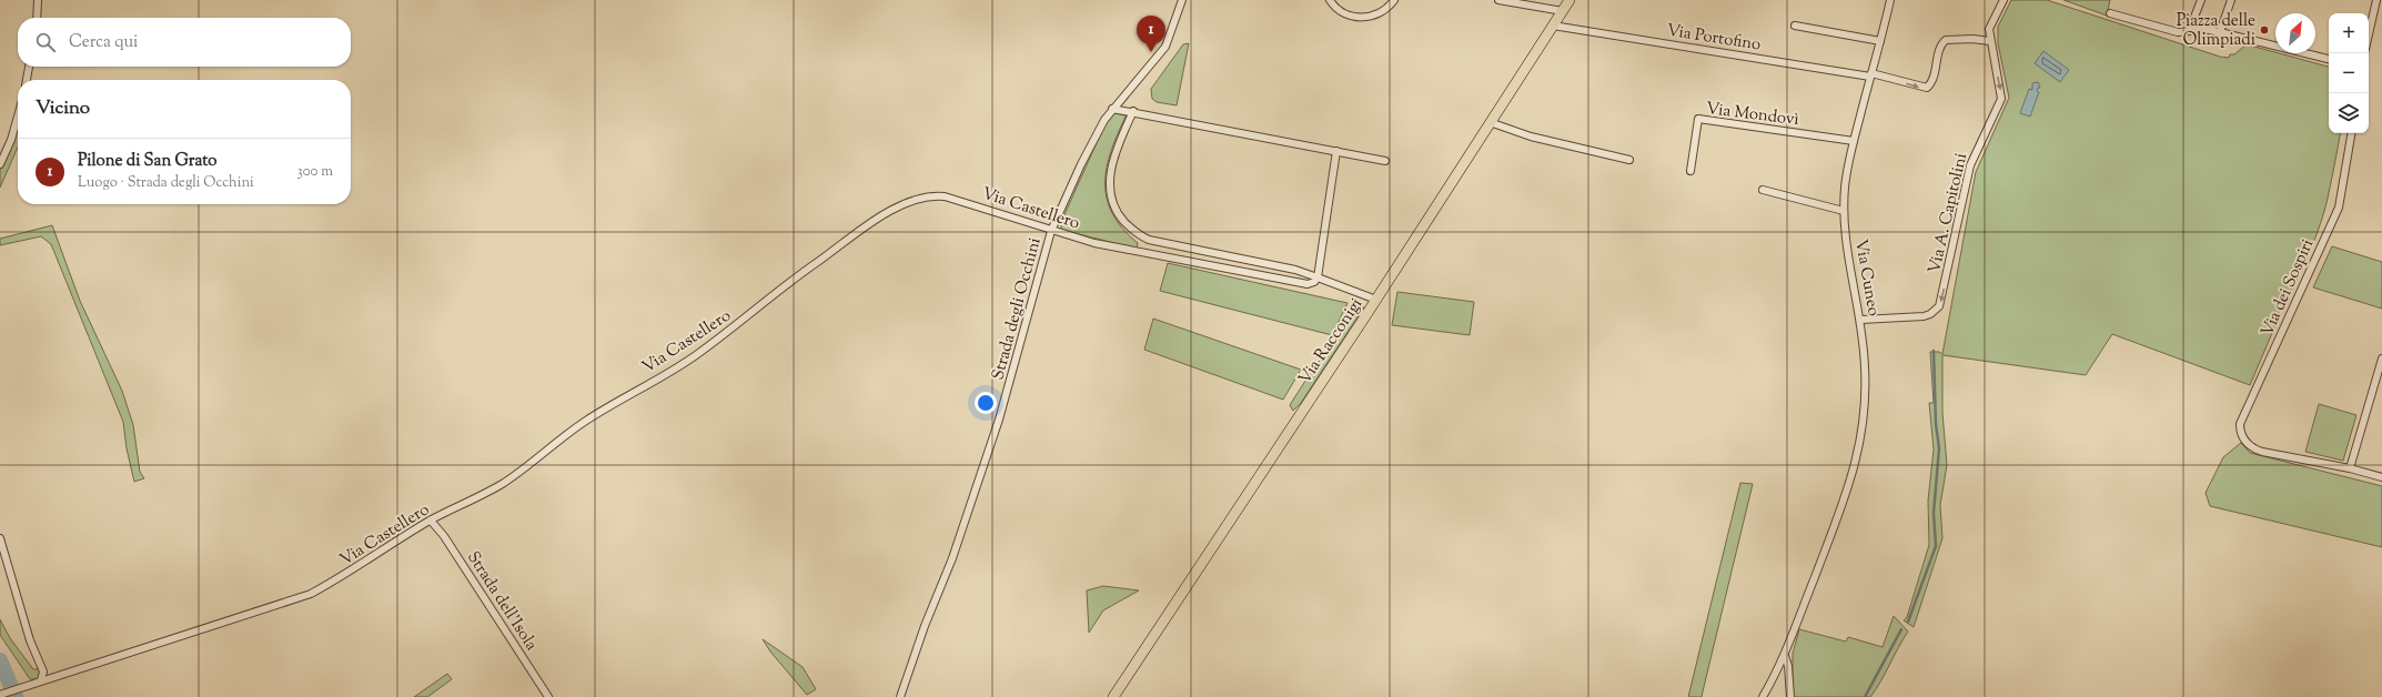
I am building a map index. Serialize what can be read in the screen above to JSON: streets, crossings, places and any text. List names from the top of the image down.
{
  "streets": {
    "main road": ["Via Racconigi"],
    "street": [
      "Via Portofino",
      "Via Mondovì",
      "Via Castellero",
      "Via A. Capitolini",
      "Via Cuneo",
      "Via dei Sospiri",
      "Strada degli Occhini",
      "Strada dell'Isola"
    ]
  },
  "crossings": [
    ["Via Portofino", "Via A. Capitolini"],
    ["Via Portofino", "Via Cuneo"],
    ["Via Portofino", "Via Racconigi"],
    ["Via Mondovì", "Via Cuneo"],
    ["Via Castellero", "Strada degli Occhini"],
    ["Via Castellero", "Strada dell'Isola"],
    ["Via A. Capitolini", "Via Cuneo"]
  ],
  "one_way": ["Via A. Capitolini"],
  "places": ["Piazza delle Olimpiadi"],
  "north": "top right",
  "page": {
    "map_buttons": ["+", "−"],
    "pins": "1",
    "search": "Cerca qui",
    "heading": "Vicino",
    "list": [
      {
        "mark": "1",
        "name": "Pilone di San Grato",
        "note": "Luogo · Strada degli Occhini",
        "value": "300 m"
      }
    ]
  }
}
